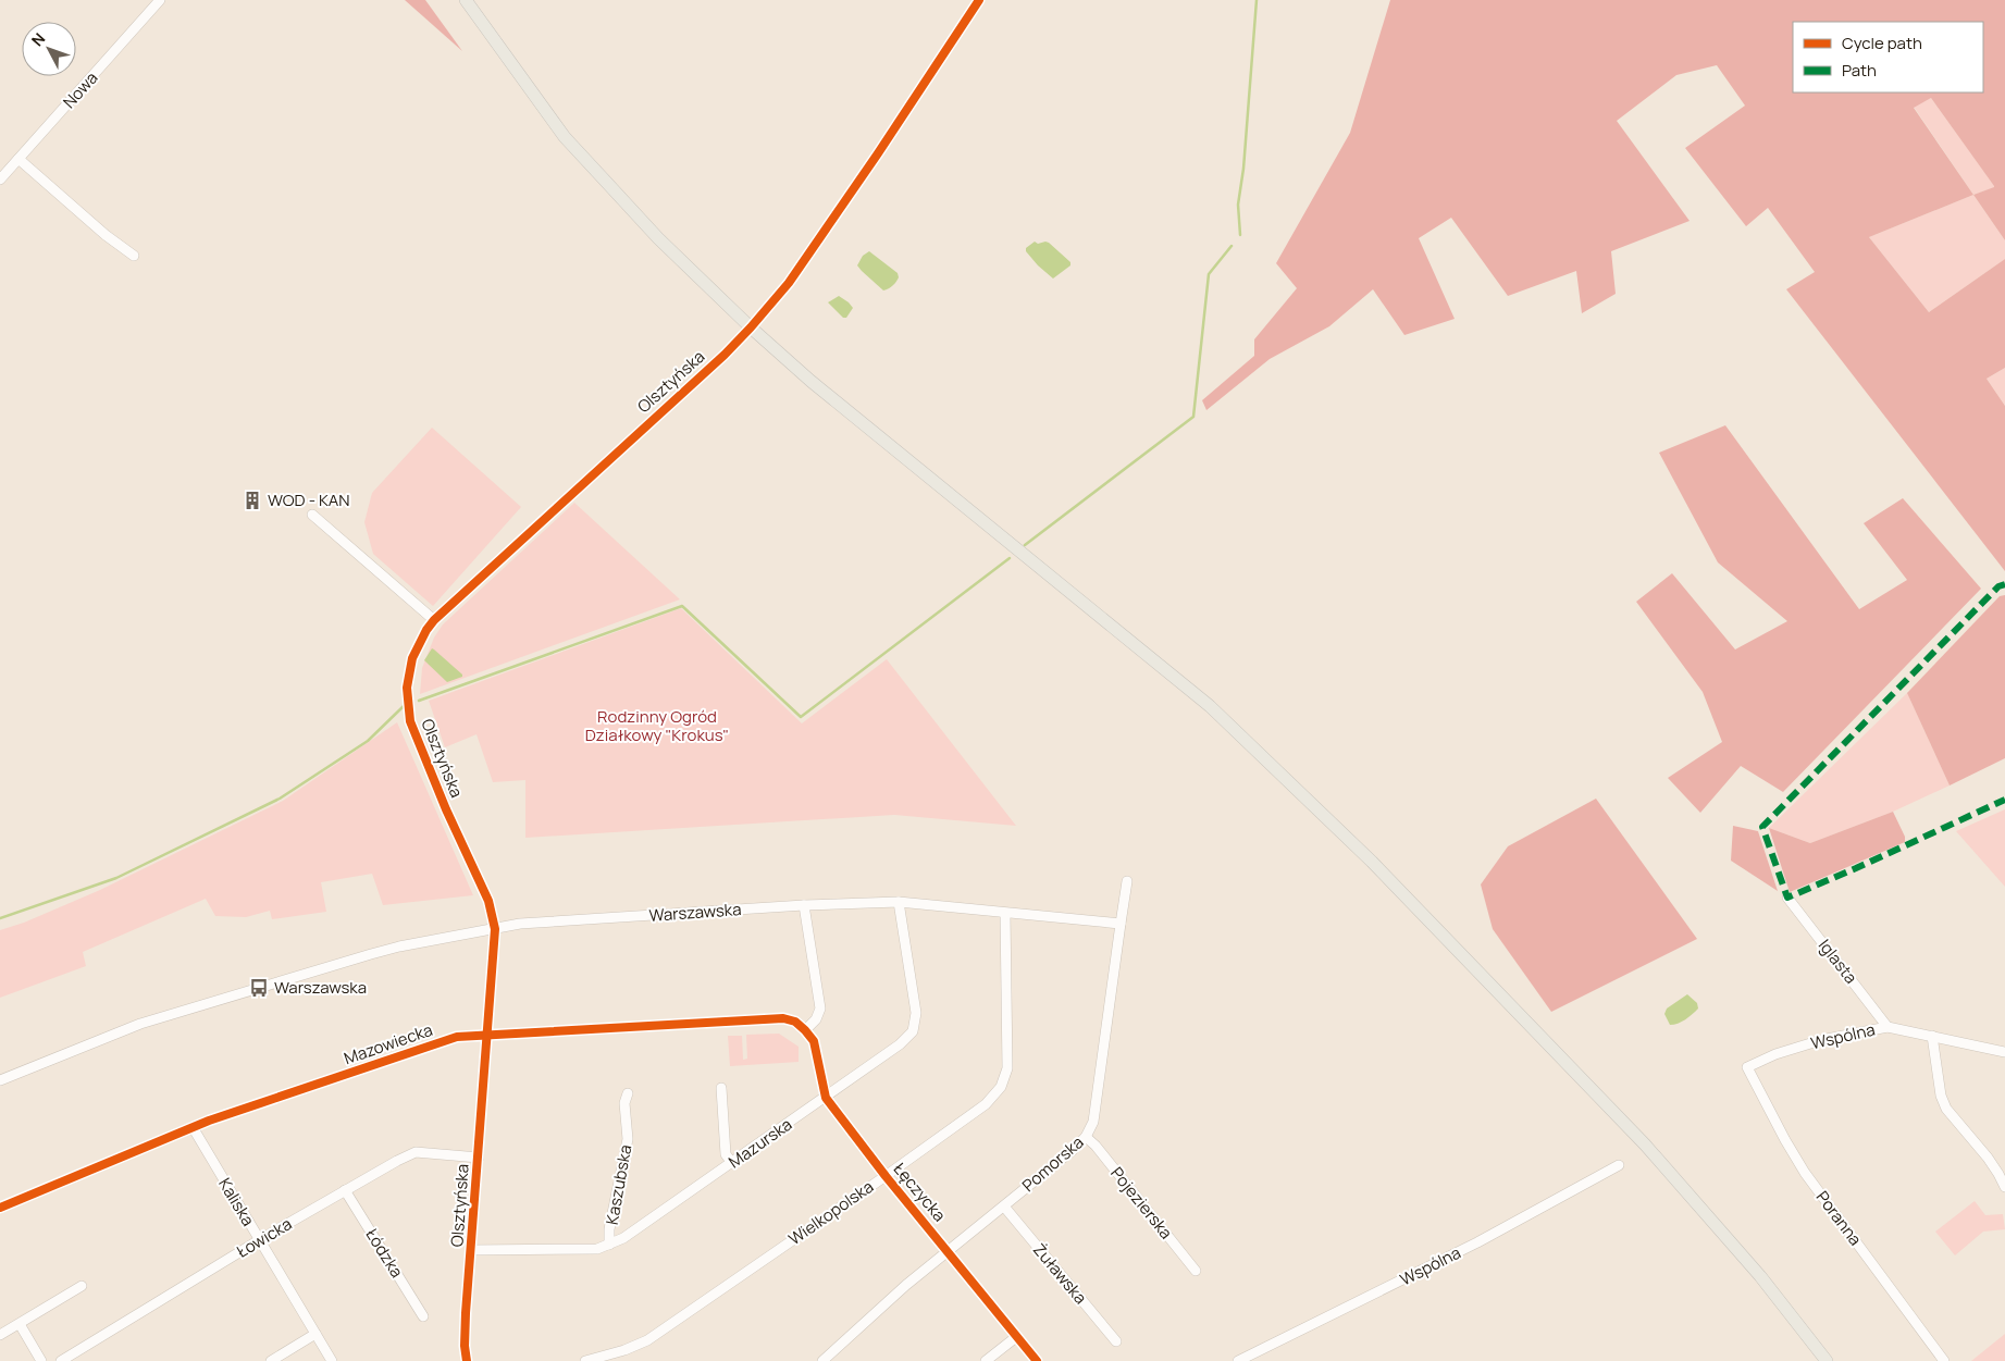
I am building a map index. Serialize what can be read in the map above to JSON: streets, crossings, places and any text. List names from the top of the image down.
{
  "streets": {
    "street": [
      "Nowa",
      "Olsztyńska",
      "Warszawska",
      "Iglasta",
      "Wspólna",
      "Mazowiecka",
      "Mazurska",
      "Pomorska",
      "Kaszubska",
      "Łęczycka",
      "Kaliska",
      "Pojezierska",
      "Wielkopolska",
      "Poranna",
      "Łowicka",
      "Łódzka",
      "Żuławska"
    ]
  },
  "crossings": [
    ["Olsztyńska", "Warszawska"],
    ["Olsztyńska", "Mazowiecka"],
    ["Olsztyńska", "Mazurska"],
    ["Olsztyńska", "Łowicka"],
    ["Warszawska", "Mazurska"],
    ["Warszawska", "Pomorska"],
    ["Warszawska", "Wielkopolska"],
    ["Iglasta", "Wspólna"],
    ["Wspólna", "Poranna"],
    ["Mazowiecka", "Łęczycka"],
    ["Mazowiecka", "Kaliska"],
    ["Mazurska", "Kaszubska"],
    ["Mazurska", "Łęczycka"],
    ["Pomorska", "Łęczycka"],
    ["Pomorska", "Pojezierska"],
    ["Pomorska", "Żuławska"],
    ["Łęczycka", "Wielkopolska"],
    ["Kaliska", "Łowicka"],
    ["Łowicka", "Łódzka"]
  ],
  "parks": ["Rodzinny Ogród Działkowy \"Krokus\""],
  "places": {
    "building": ["WOD - KAN"],
    "bus stop": ["Warszawska"]
  },
  "legend": ["Cycle path", "Path"],
  "north": "top left"
}
